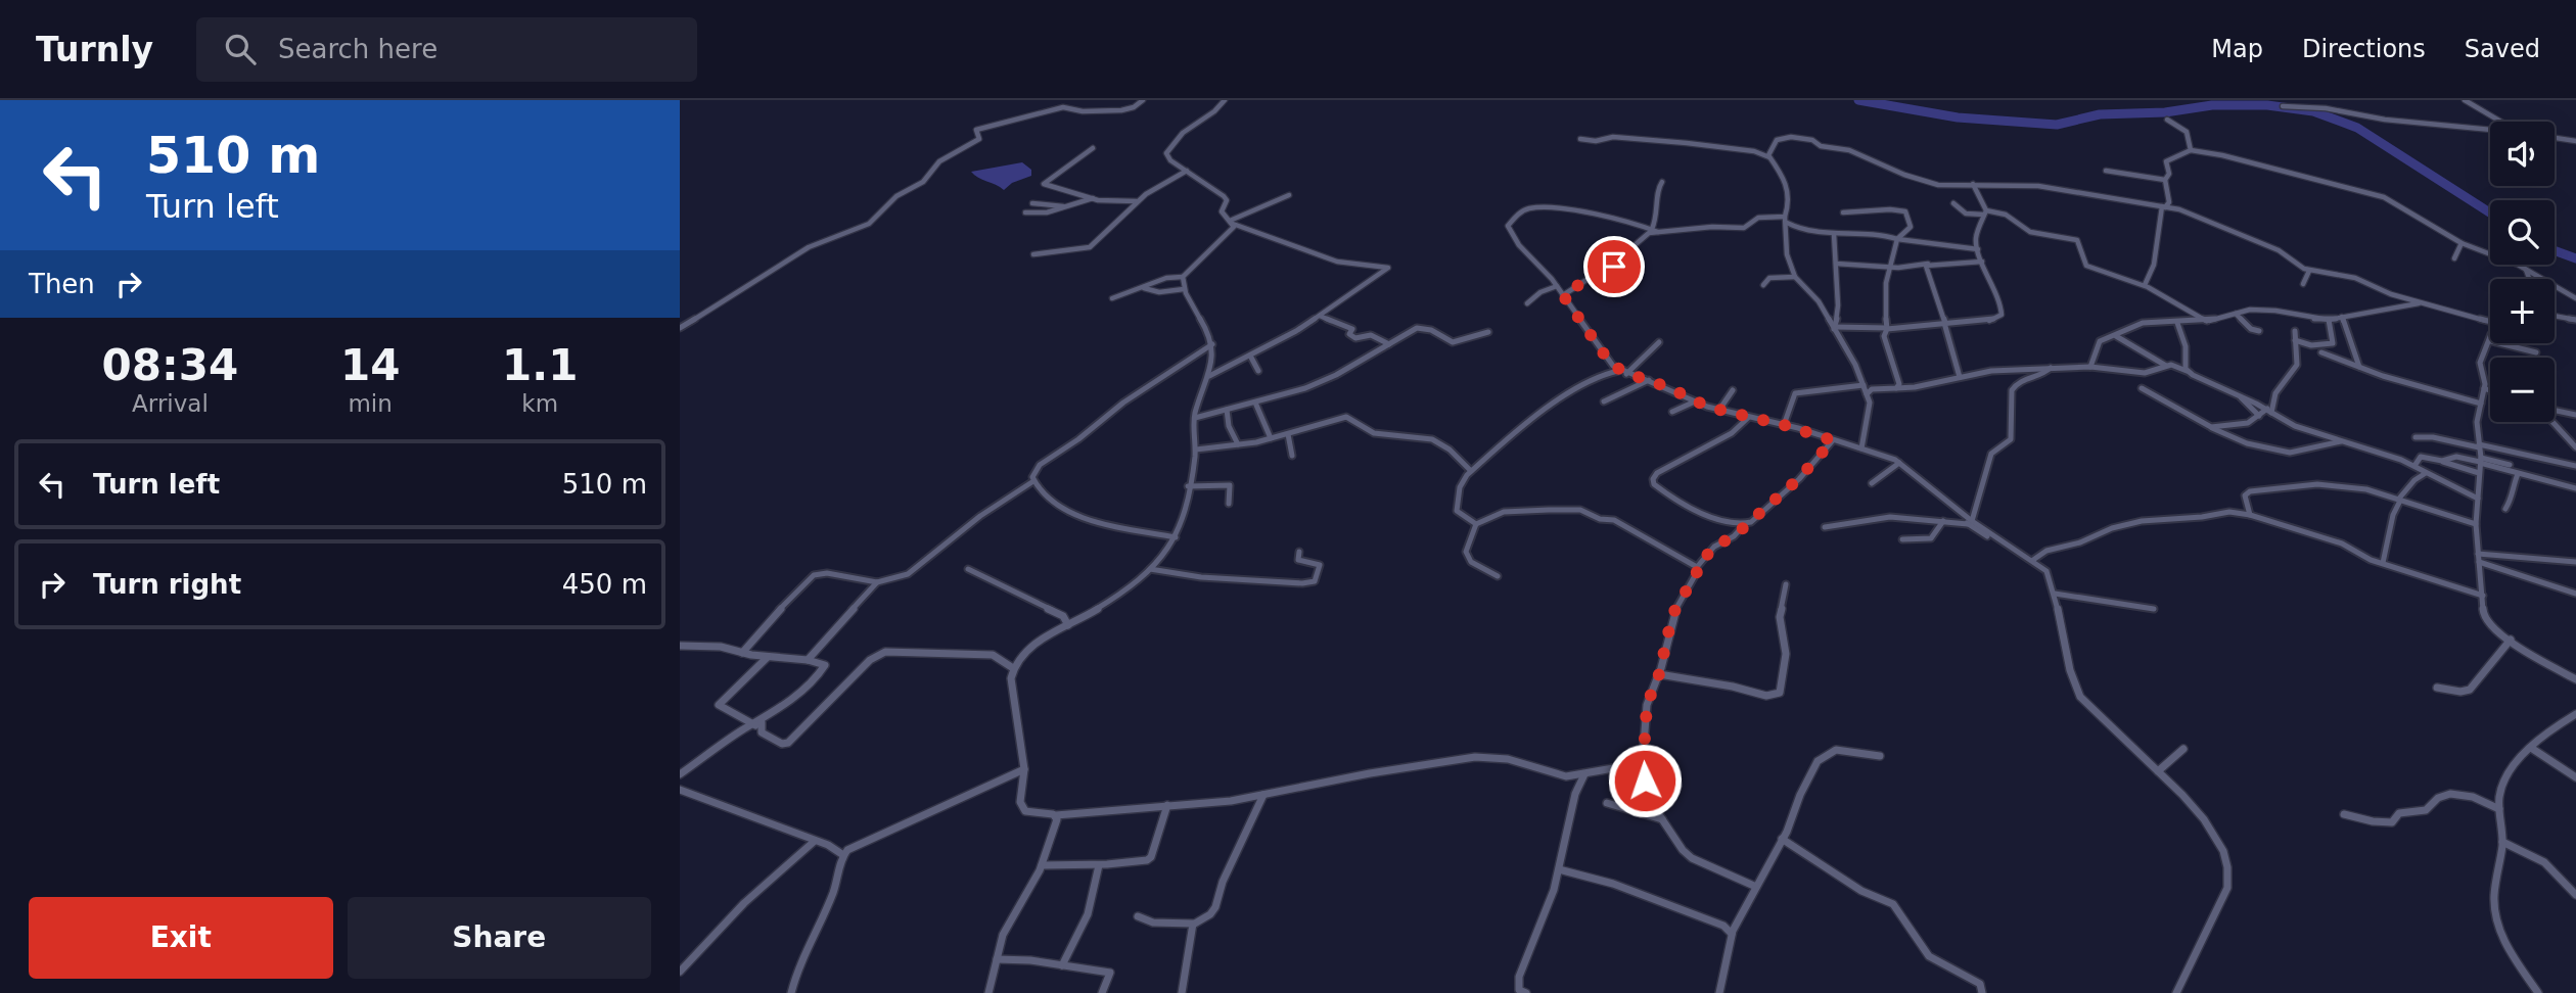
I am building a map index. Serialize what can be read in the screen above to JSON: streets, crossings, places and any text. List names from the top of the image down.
{
  "page": {
    "header": "Turnly",
    "search": "Search here",
    "nav": ["Map", "Directions", "Saved"],
    "turn": ["510 m", "Turn left"],
    "map_buttons": ["+", "−"],
    "then": "Then",
    "eta": [
      "08:34",
      "Arrival",
      "14",
      "min",
      "1.1",
      "km"
    ],
    "list": [
      {
        "name": "Turn left",
        "value": "510 m"
      },
      {
        "name": "Turn right",
        "value": "450 m"
      }
    ],
    "buttons": ["Exit", "Share"]
  }
}
